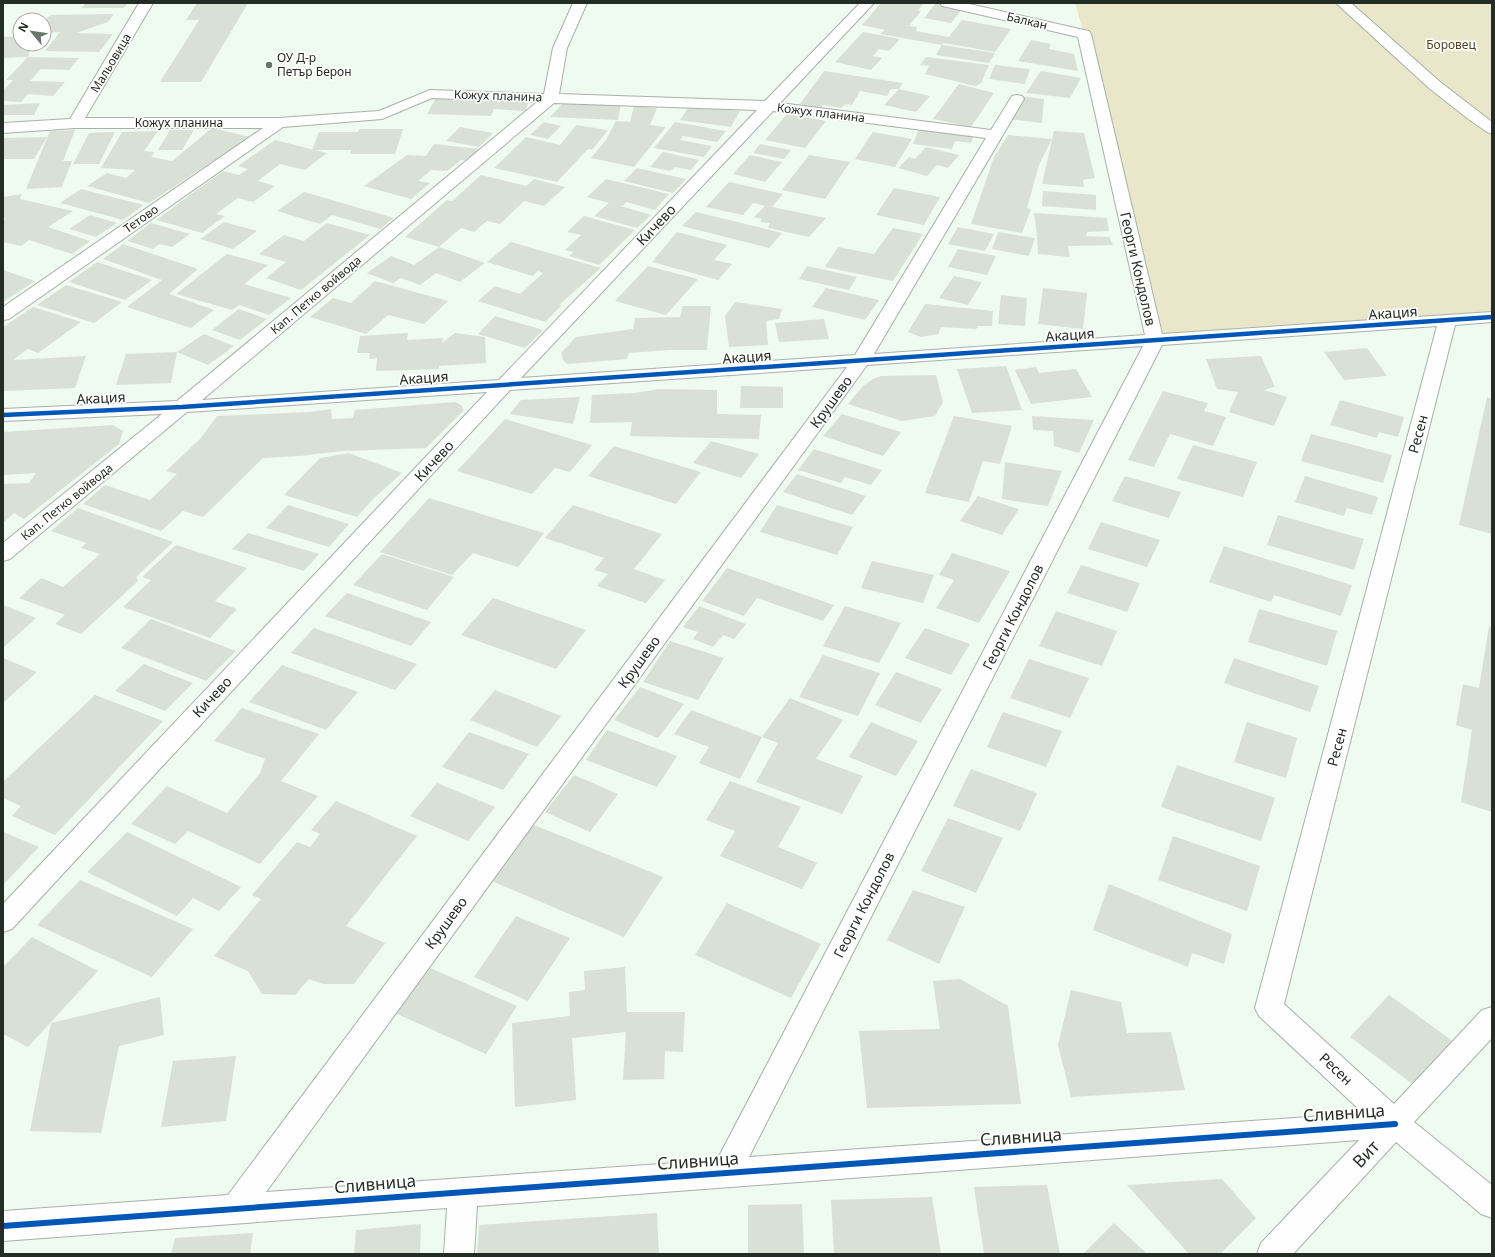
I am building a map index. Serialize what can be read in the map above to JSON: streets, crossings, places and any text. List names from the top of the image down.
{
  "streets": {
    "street": [
      "Балкан",
      "Мальовица",
      "Кожух планина",
      "Тетово",
      "Кичево",
      "Георги Кондолов",
      "Кап. Петко войвода",
      "Акация",
      "Крушево",
      "Ресен",
      "Сливница",
      "Вит"
    ]
  },
  "crossings": [
    ["Балкан", "Георги Кондолов"],
    ["Мальовица", "Кожух планина"],
    ["Кожух планина", "Тетово"],
    ["Кожух планина", "Кичево"],
    ["Кожух планина", "Кап. Петко войвода"],
    ["Кожух планина", "Крушево"],
    ["Кичево", "Акация"],
    ["Георги Кондолов", "Акация"],
    ["Георги Кондолов", "Сливница"],
    ["Кап. Петко войвода", "Акация"],
    ["Акация", "Крушево"],
    ["Акация", "Ресен"],
    ["Крушево", "Сливница"],
    ["Ресен", "Сливница"],
    ["Ресен", "Вит"],
    ["Сливница", "Вит"]
  ],
  "parks": ["Боровец"],
  "places": ["ОУ Д-р Петър Берон"],
  "north": "top left"
}
